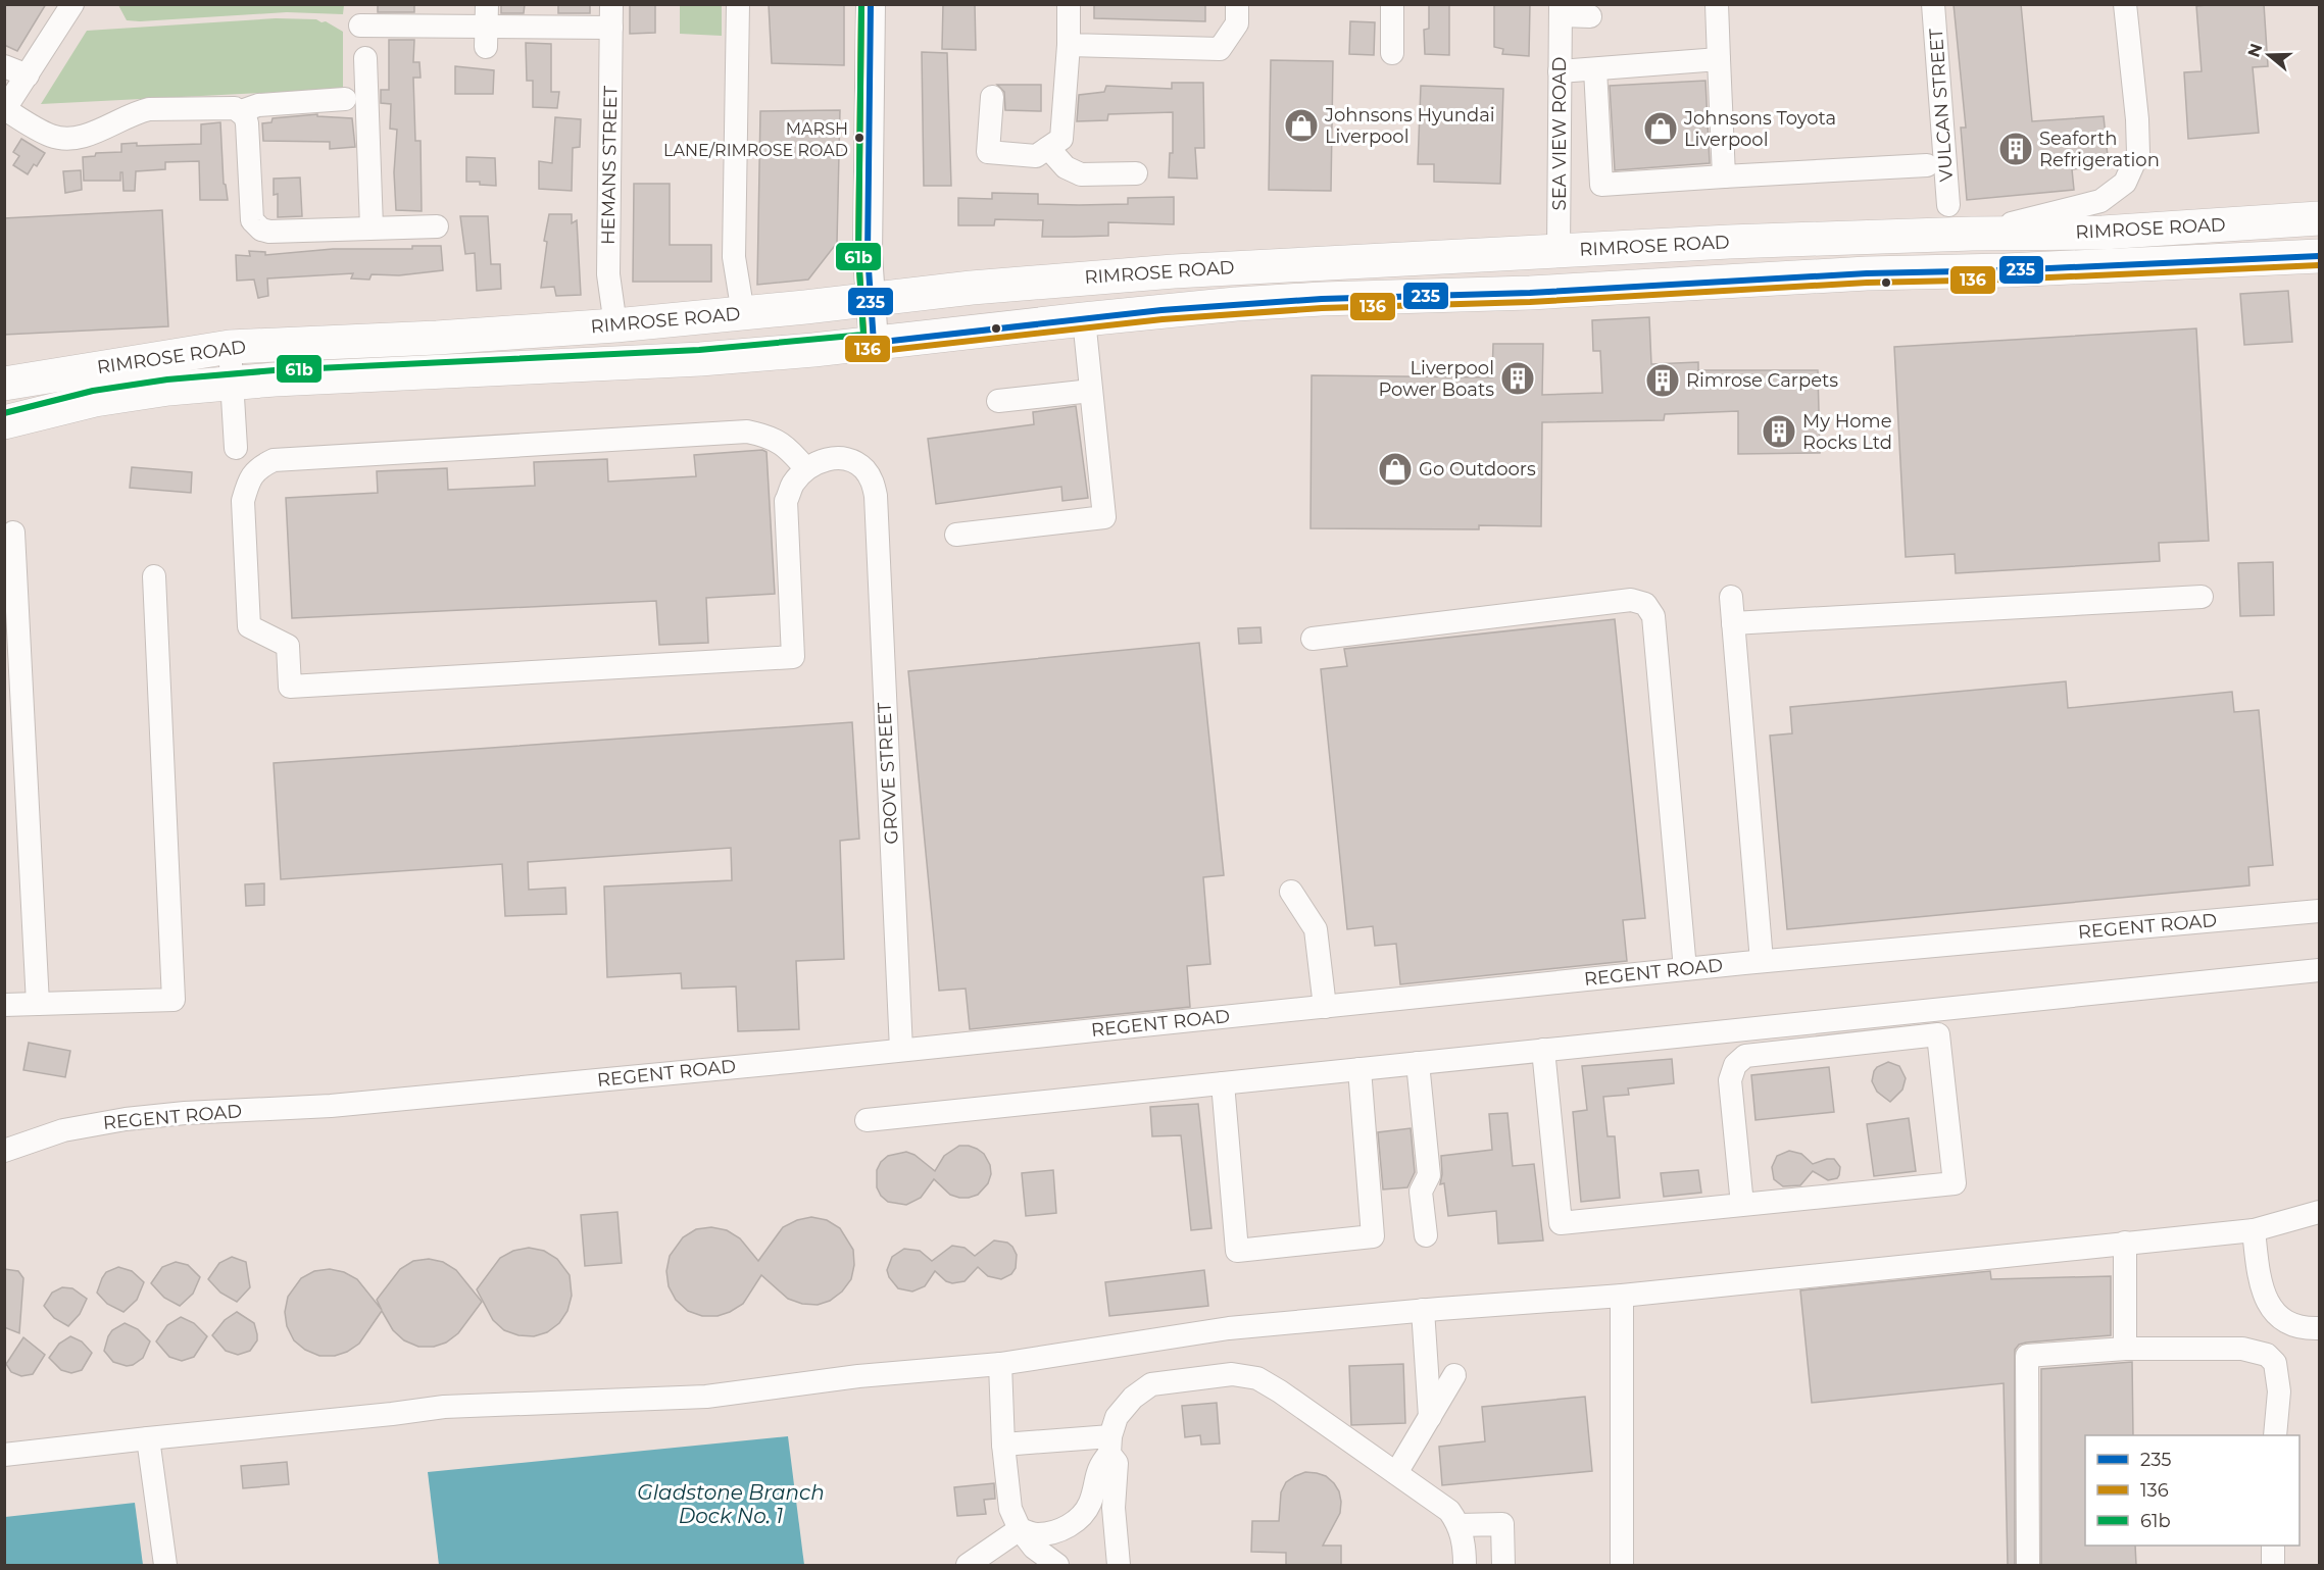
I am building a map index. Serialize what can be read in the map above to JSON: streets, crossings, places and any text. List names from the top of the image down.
{
  "streets": {
    "highway": ["RIMROSE ROAD"],
    "street": [
      "VULCAN STREET",
      "SEA VIEW ROAD",
      "HEMANS STREET",
      "GROVE STREET",
      "REGENT ROAD"
    ]
  },
  "crossings": [
    ["SEA VIEW ROAD", "RIMROSE ROAD"],
    ["HEMANS STREET", "RIMROSE ROAD"],
    ["GROVE STREET", "REGENT ROAD"]
  ],
  "water": ["Gladstone Branch Dock No. 1"],
  "places": {
    "shop": ["Johnsons Hyundai Liverpool", "Johnsons Toyota Liverpool", "Go Outdoors"],
    "other": ["MARSH LANE/RIMROSE ROAD"],
    "building": [
      "Seaforth Refrigeration",
      "Liverpool Power Boats",
      "Rimrose Carpets",
      "My Home Rocks Ltd"
    ]
  },
  "lines": ["transit line 235", "transit line 136", "transit line 61b"],
  "legend": ["235", "136", "61b"],
  "north": "left"
}
